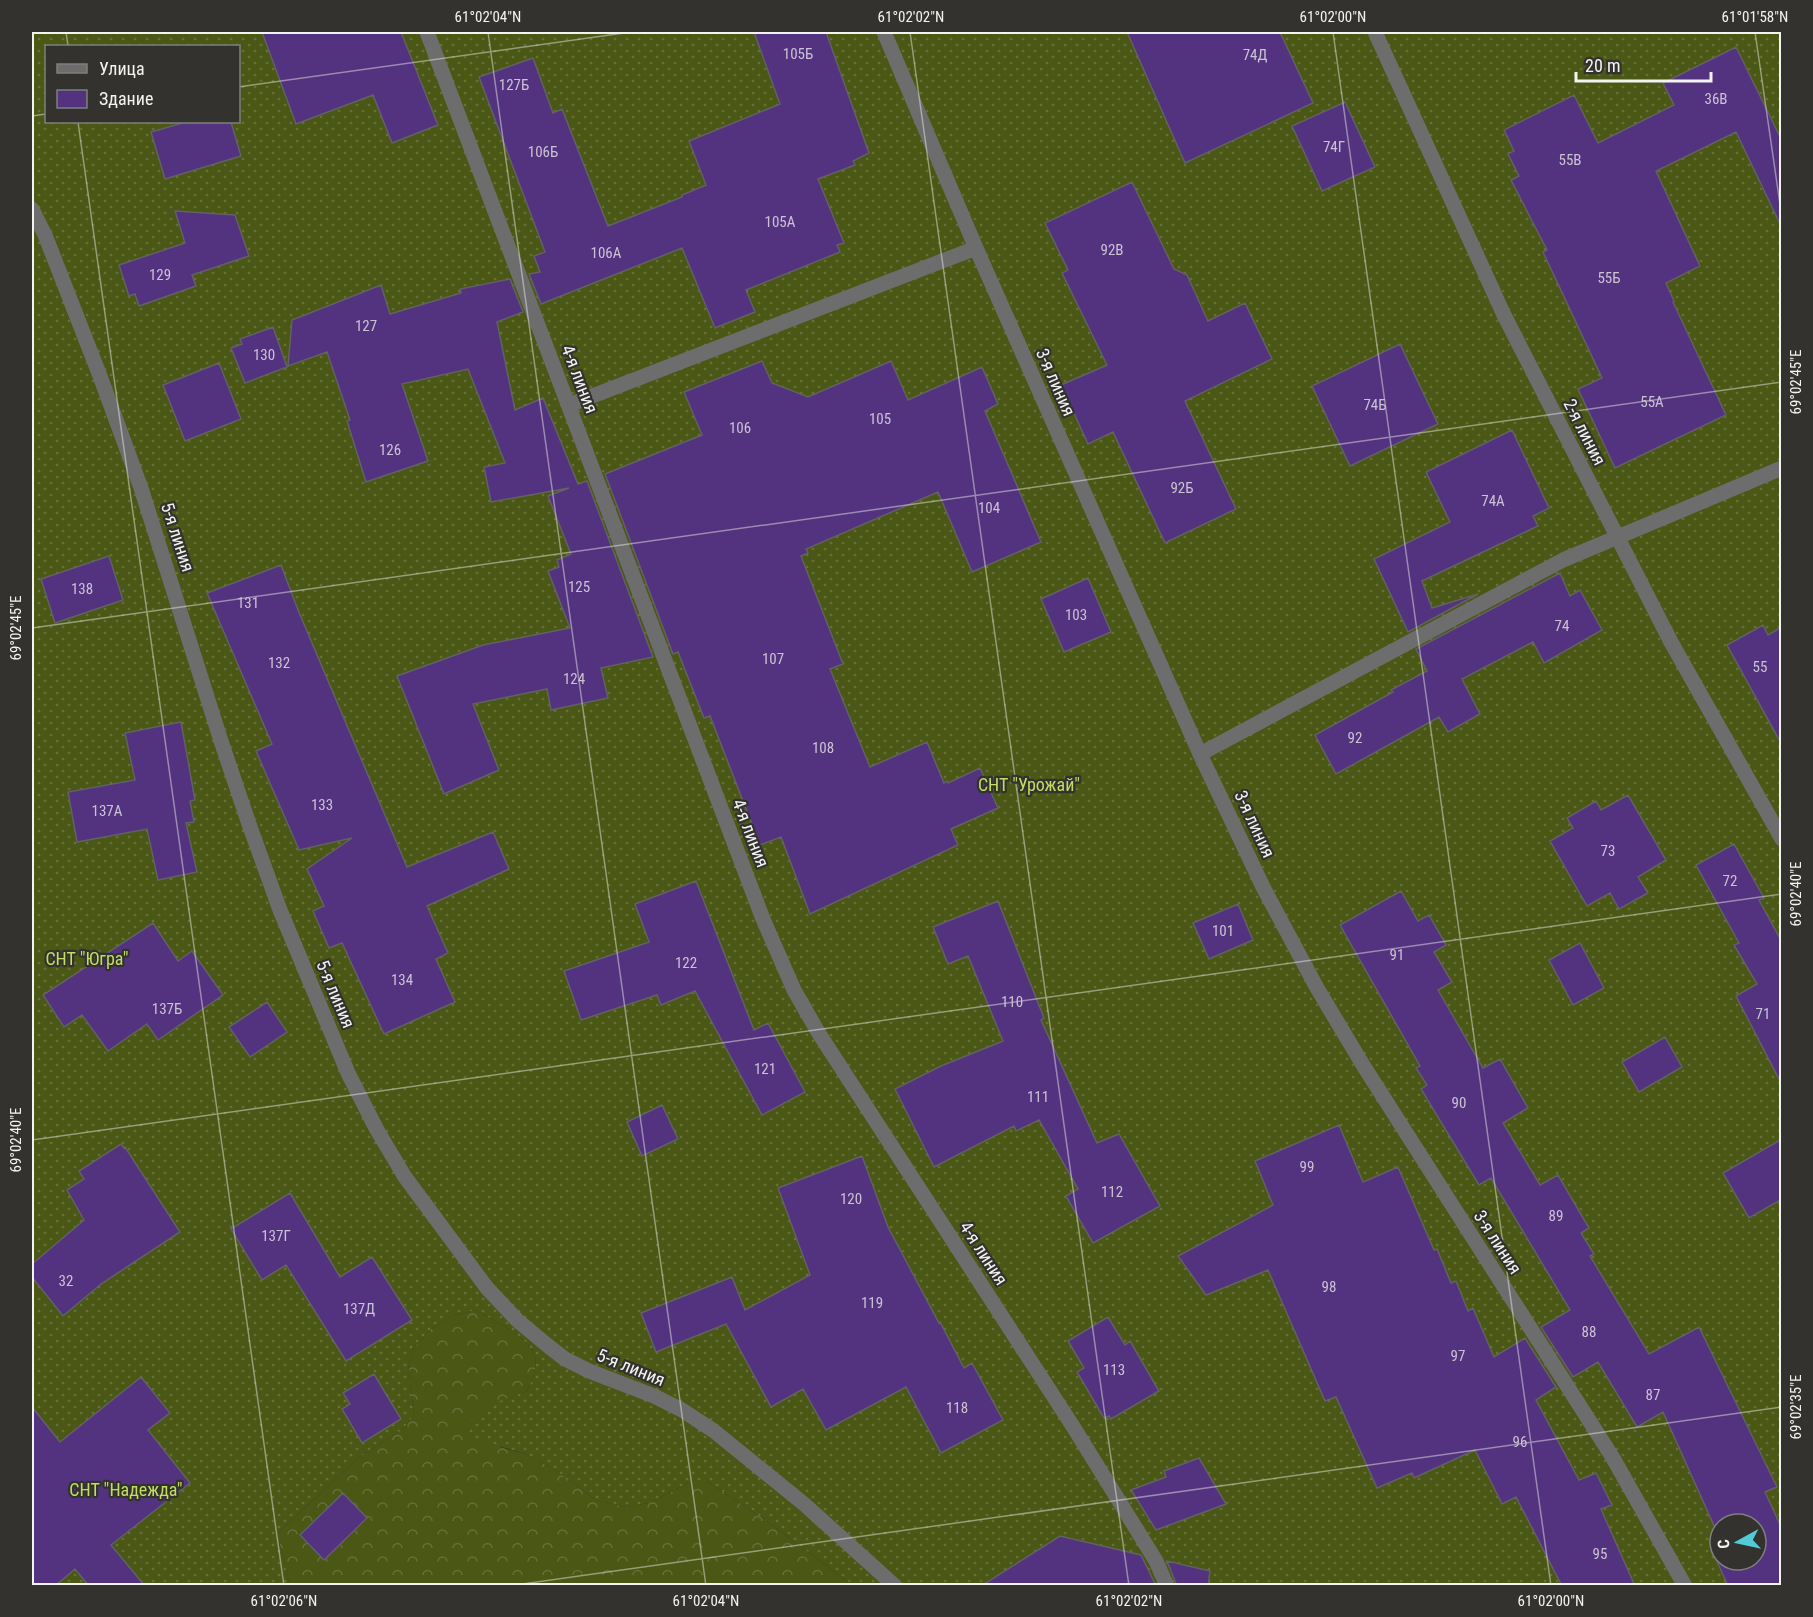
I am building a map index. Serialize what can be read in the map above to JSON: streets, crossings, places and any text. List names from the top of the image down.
{
  "streets": {
    "street": [
      "4-я линия",
      "3-я линия",
      "2-я линия",
      "5-я линия"
    ]
  },
  "parks": ["СНТ \"Урожай\"", "СНТ \"Югра\"", "СНТ \"Надежда\""],
  "house_numbers": [
    "105Б",
    "74Д",
    "127Б",
    "36В",
    "74Г",
    "106Б",
    "55В",
    "105А",
    "92В",
    "106А",
    "129",
    "55Б",
    "127",
    "130",
    "55А",
    "74Б",
    "105",
    "106",
    "126",
    "92Б",
    "74А",
    "104",
    "125",
    "138",
    "131",
    "103",
    "74",
    "107",
    "132",
    "55",
    "124",
    "92",
    "108",
    "133",
    "137А",
    "73",
    "72",
    "101",
    "91",
    "122",
    "134",
    "110",
    "137Б",
    "71",
    "121",
    "111",
    "90",
    "99",
    "112",
    "120",
    "89",
    "137Г",
    "32",
    "98",
    "119",
    "137Д",
    "88",
    "97",
    "113",
    "87",
    "118",
    "96",
    "95"
  ],
  "legend": ["Улица", "Здание"],
  "scale_bar": "20 m",
  "north": "left",
  "coordinates": [
    "61°02'04\"N",
    "61°02'02\"N",
    "61°02'00\"N",
    "61°01'58\"N",
    "69°02'45\"E",
    "69°02'40\"E",
    "69°02'35\"E",
    "61°02'06\"N"
  ]
}
